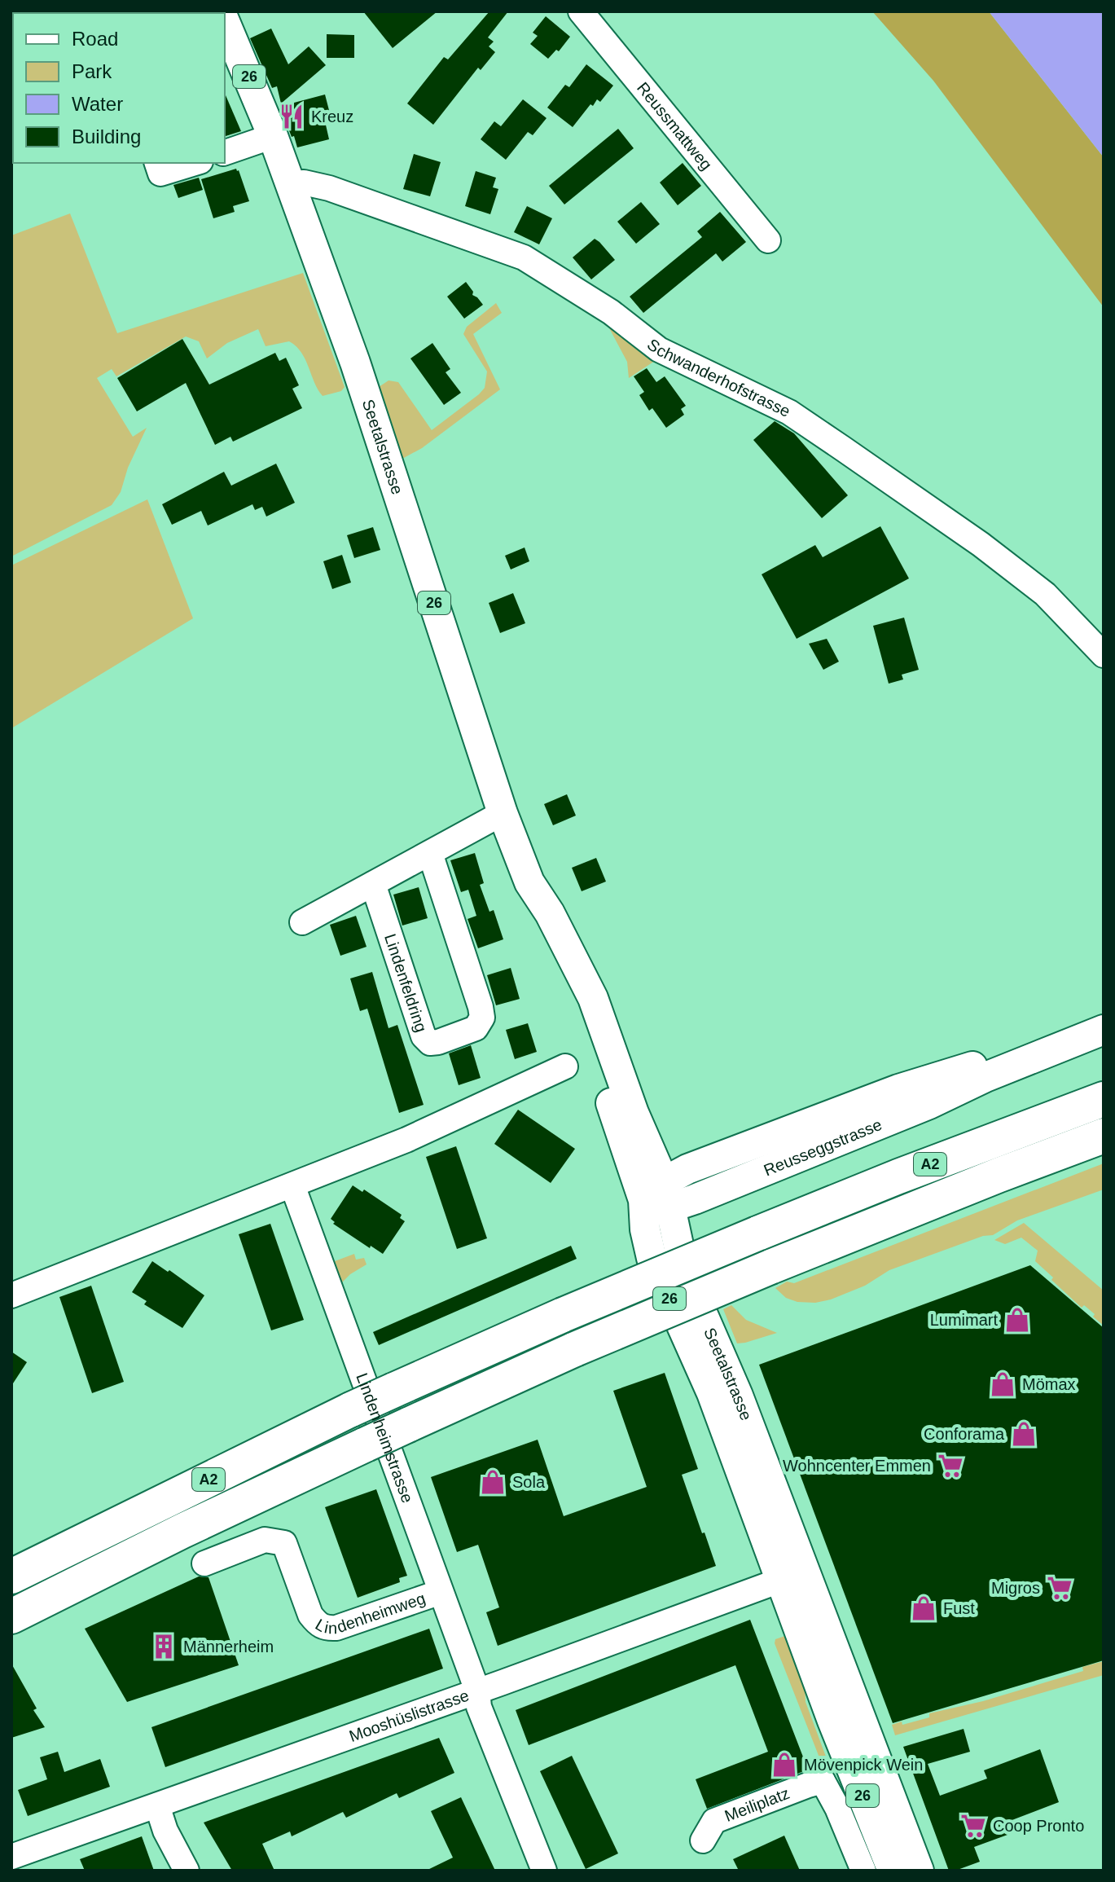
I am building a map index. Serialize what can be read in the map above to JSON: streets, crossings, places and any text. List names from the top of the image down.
{
  "streets": {
    "highway": ["A2"],
    "main road": ["26", "Seetalstrasse", "Reusseggstrasse"],
    "street": [
      "Reussmattweg",
      "Schwanderhofstrasse",
      "Lindenfeldring",
      "Lindenheimstrasse",
      "Lindenheimweg",
      "Mooshüslistrasse",
      "Meiliplatz"
    ]
  },
  "crossings": [
    ["Schwanderhofstrasse", "Seetalstrasse"],
    ["Seetalstrasse", "Reusseggstrasse"],
    ["Seetalstrasse", "Mooshüslistrasse"],
    ["Lindenheimstrasse", "Lindenheimweg"],
    ["Lindenheimstrasse", "Mooshüslistrasse"]
  ],
  "places": {
    "restaurant": ["Kreuz"],
    "shop": [
      "Lumimart",
      "Mömax",
      "Conforama",
      "Sola",
      "Fust",
      "Mövenpick Wein"
    ],
    "supermarket": ["Wohncenter Emmen", "Migros", "Coop Pronto"],
    "building": ["Männerheim"]
  },
  "legend": [
    "Road",
    "Park",
    "Water",
    "Building"
  ]
}
